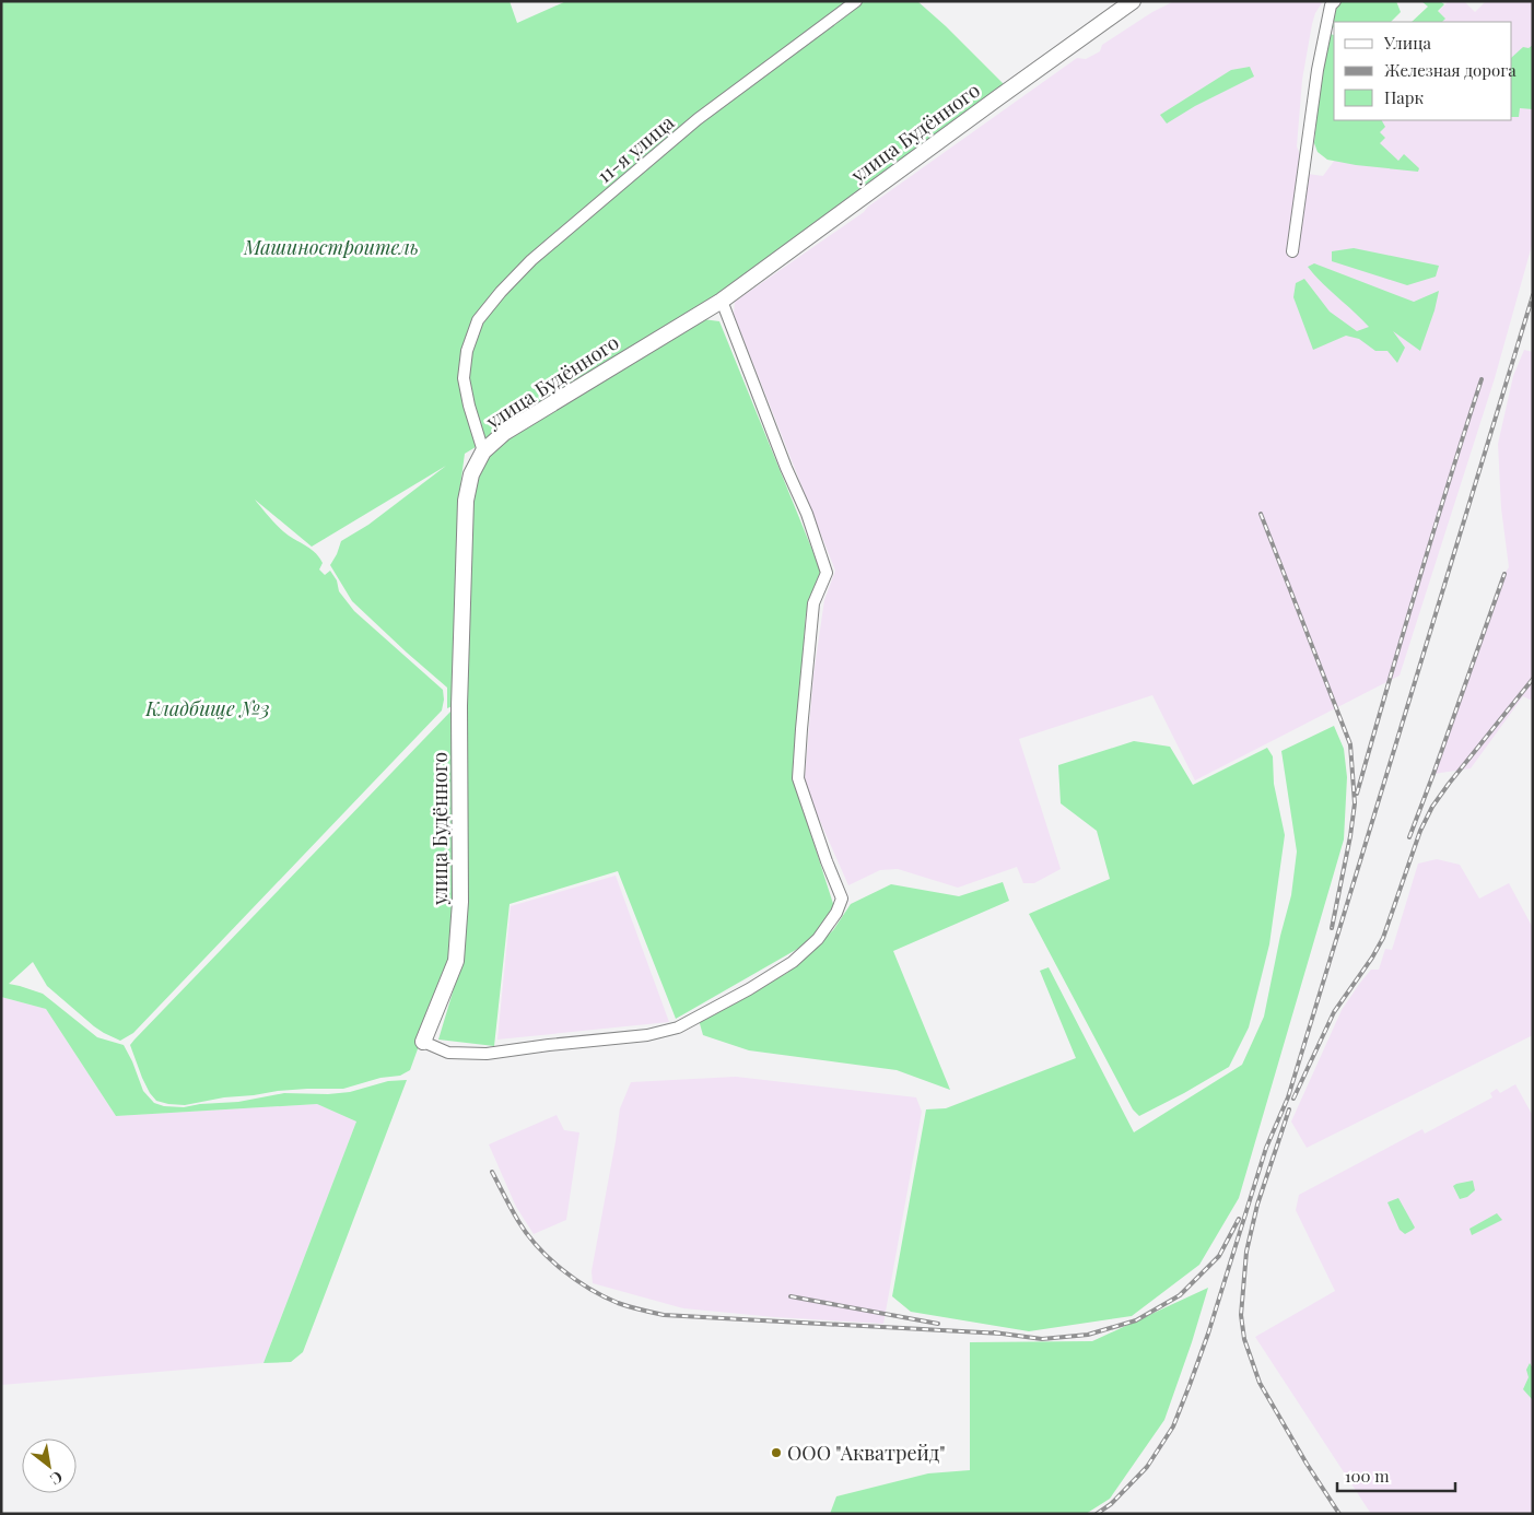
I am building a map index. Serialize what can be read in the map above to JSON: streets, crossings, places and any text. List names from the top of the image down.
{
  "streets": {
    "main road": ["улица Будённого"],
    "street": ["11-я улица"]
  },
  "crossings": [
    ["улица Будённого", "11-я улица"]
  ],
  "parks": ["Машиностроитель", "Кладбище №3"],
  "places": ["ООО \"Акватрейд\""],
  "legend": ["Улица", "Железная дорога", "Парк"],
  "scale_bar": "100 m",
  "north": "bottom right"
}
